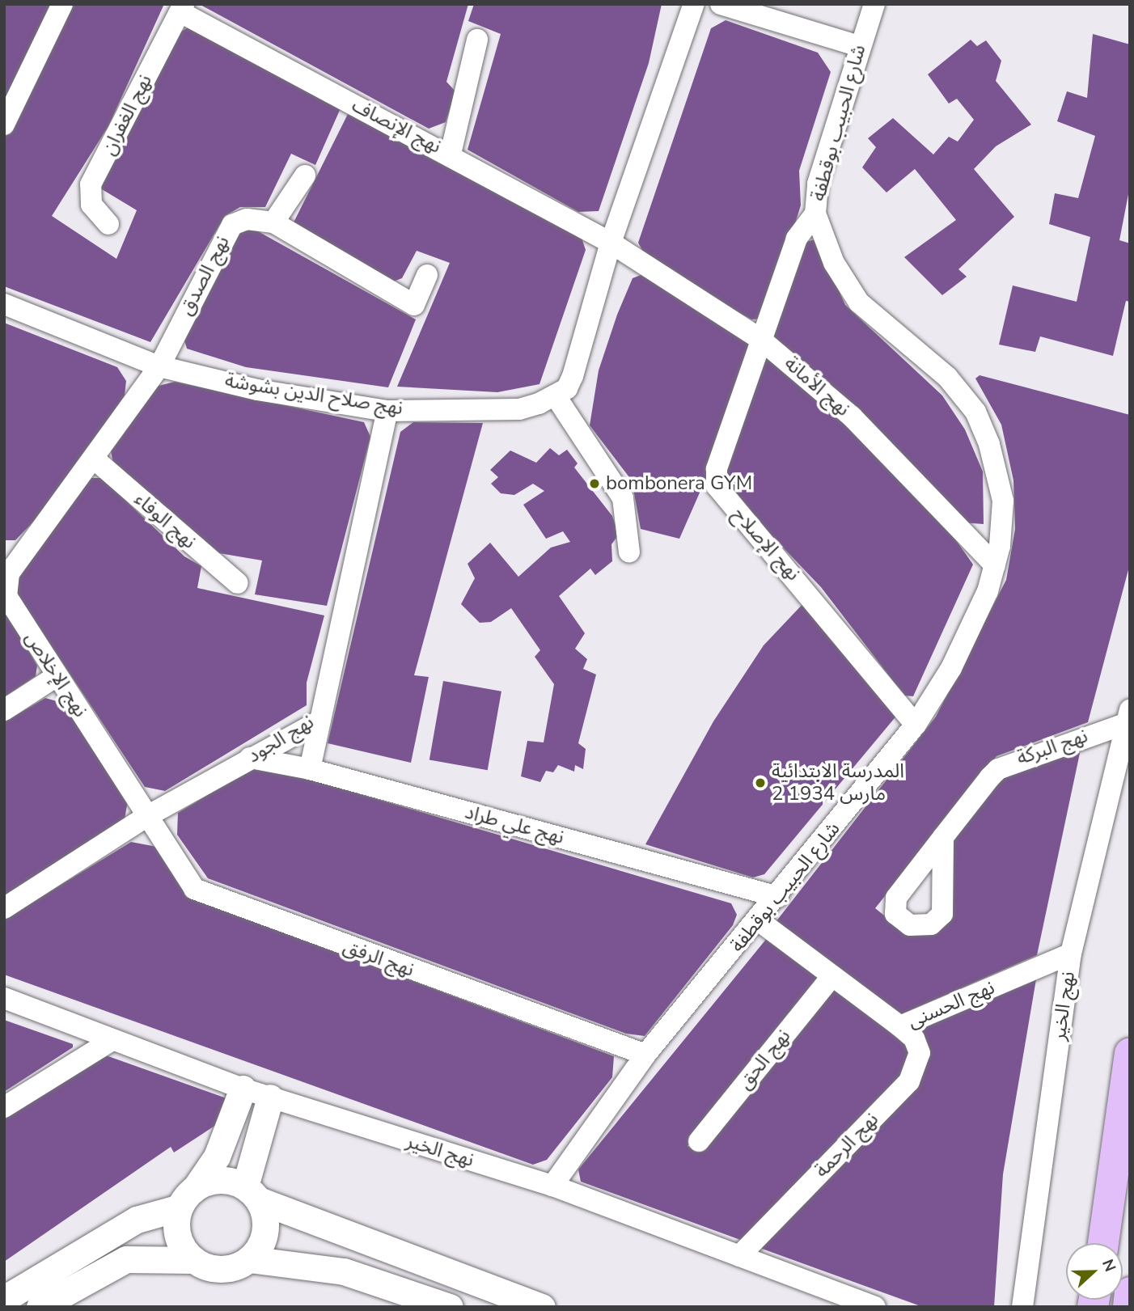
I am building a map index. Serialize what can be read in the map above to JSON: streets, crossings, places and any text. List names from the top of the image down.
{
  "streets": {
    "street": [
      "نهج الغفران",
      "شارع الحبيب بوقطفة",
      "نهج الإنصاف",
      "نهج الصدق",
      "نهج الأمانة",
      "نهج صلاح الدين بشوشة",
      "نهج الوفاء",
      "نهج الإصلاح",
      "نهج الإخلاص",
      "نهج الجود",
      "نهج البركة",
      "نهج علي طراد",
      "نهج الرفق",
      "نهج الحسنى",
      "نهج الخير",
      "نهج الحق",
      "نهج الرحمة"
    ]
  },
  "crossings": [
    ["نهج الغفران", "نهج الإنصاف"],
    ["شارع الحبيب بوقطفة", "نهج الأمانة"],
    ["شارع الحبيب بوقطفة", "نهج الإصلاح"],
    ["شارع الحبيب بوقطفة", "نهج علي طراد"],
    ["شارع الحبيب بوقطفة", "نهج الرفق"],
    ["شارع الحبيب بوقطفة", "نهج الحسنى"],
    ["شارع الحبيب بوقطفة", "نهج الخير"],
    ["نهج الإنصاف", "نهج الأمانة"],
    ["نهج الصدق", "نهج صلاح الدين بشوشة"],
    ["نهج الصدق", "نهج الإخلاص"],
    ["نهج الأمانة", "نهج الإصلاح"],
    ["نهج صلاح الدين بشوشة", "نهج الإخلاص"],
    ["نهج صلاح الدين بشوشة", "نهج الجود"],
    ["نهج الوفاء", "نهج الإخلاص"],
    ["نهج الإخلاص", "نهج الجود"],
    ["نهج الإخلاص", "نهج الرفق"],
    ["نهج الجود", "نهج علي طراد"],
    ["نهج الجود", "نهج الرفق"],
    ["نهج البركة", "نهج الخير"],
    ["نهج الحسنى", "نهج الخير"],
    ["نهج الحسنى", "نهج الحق"],
    ["نهج الحسنى", "نهج الرحمة"],
    ["نهج الخير", "نهج الرحمة"]
  ],
  "places": ["bombonera GYM", "المدرسة الابتدائية 2 مارس 1934"],
  "north": "right"
}
